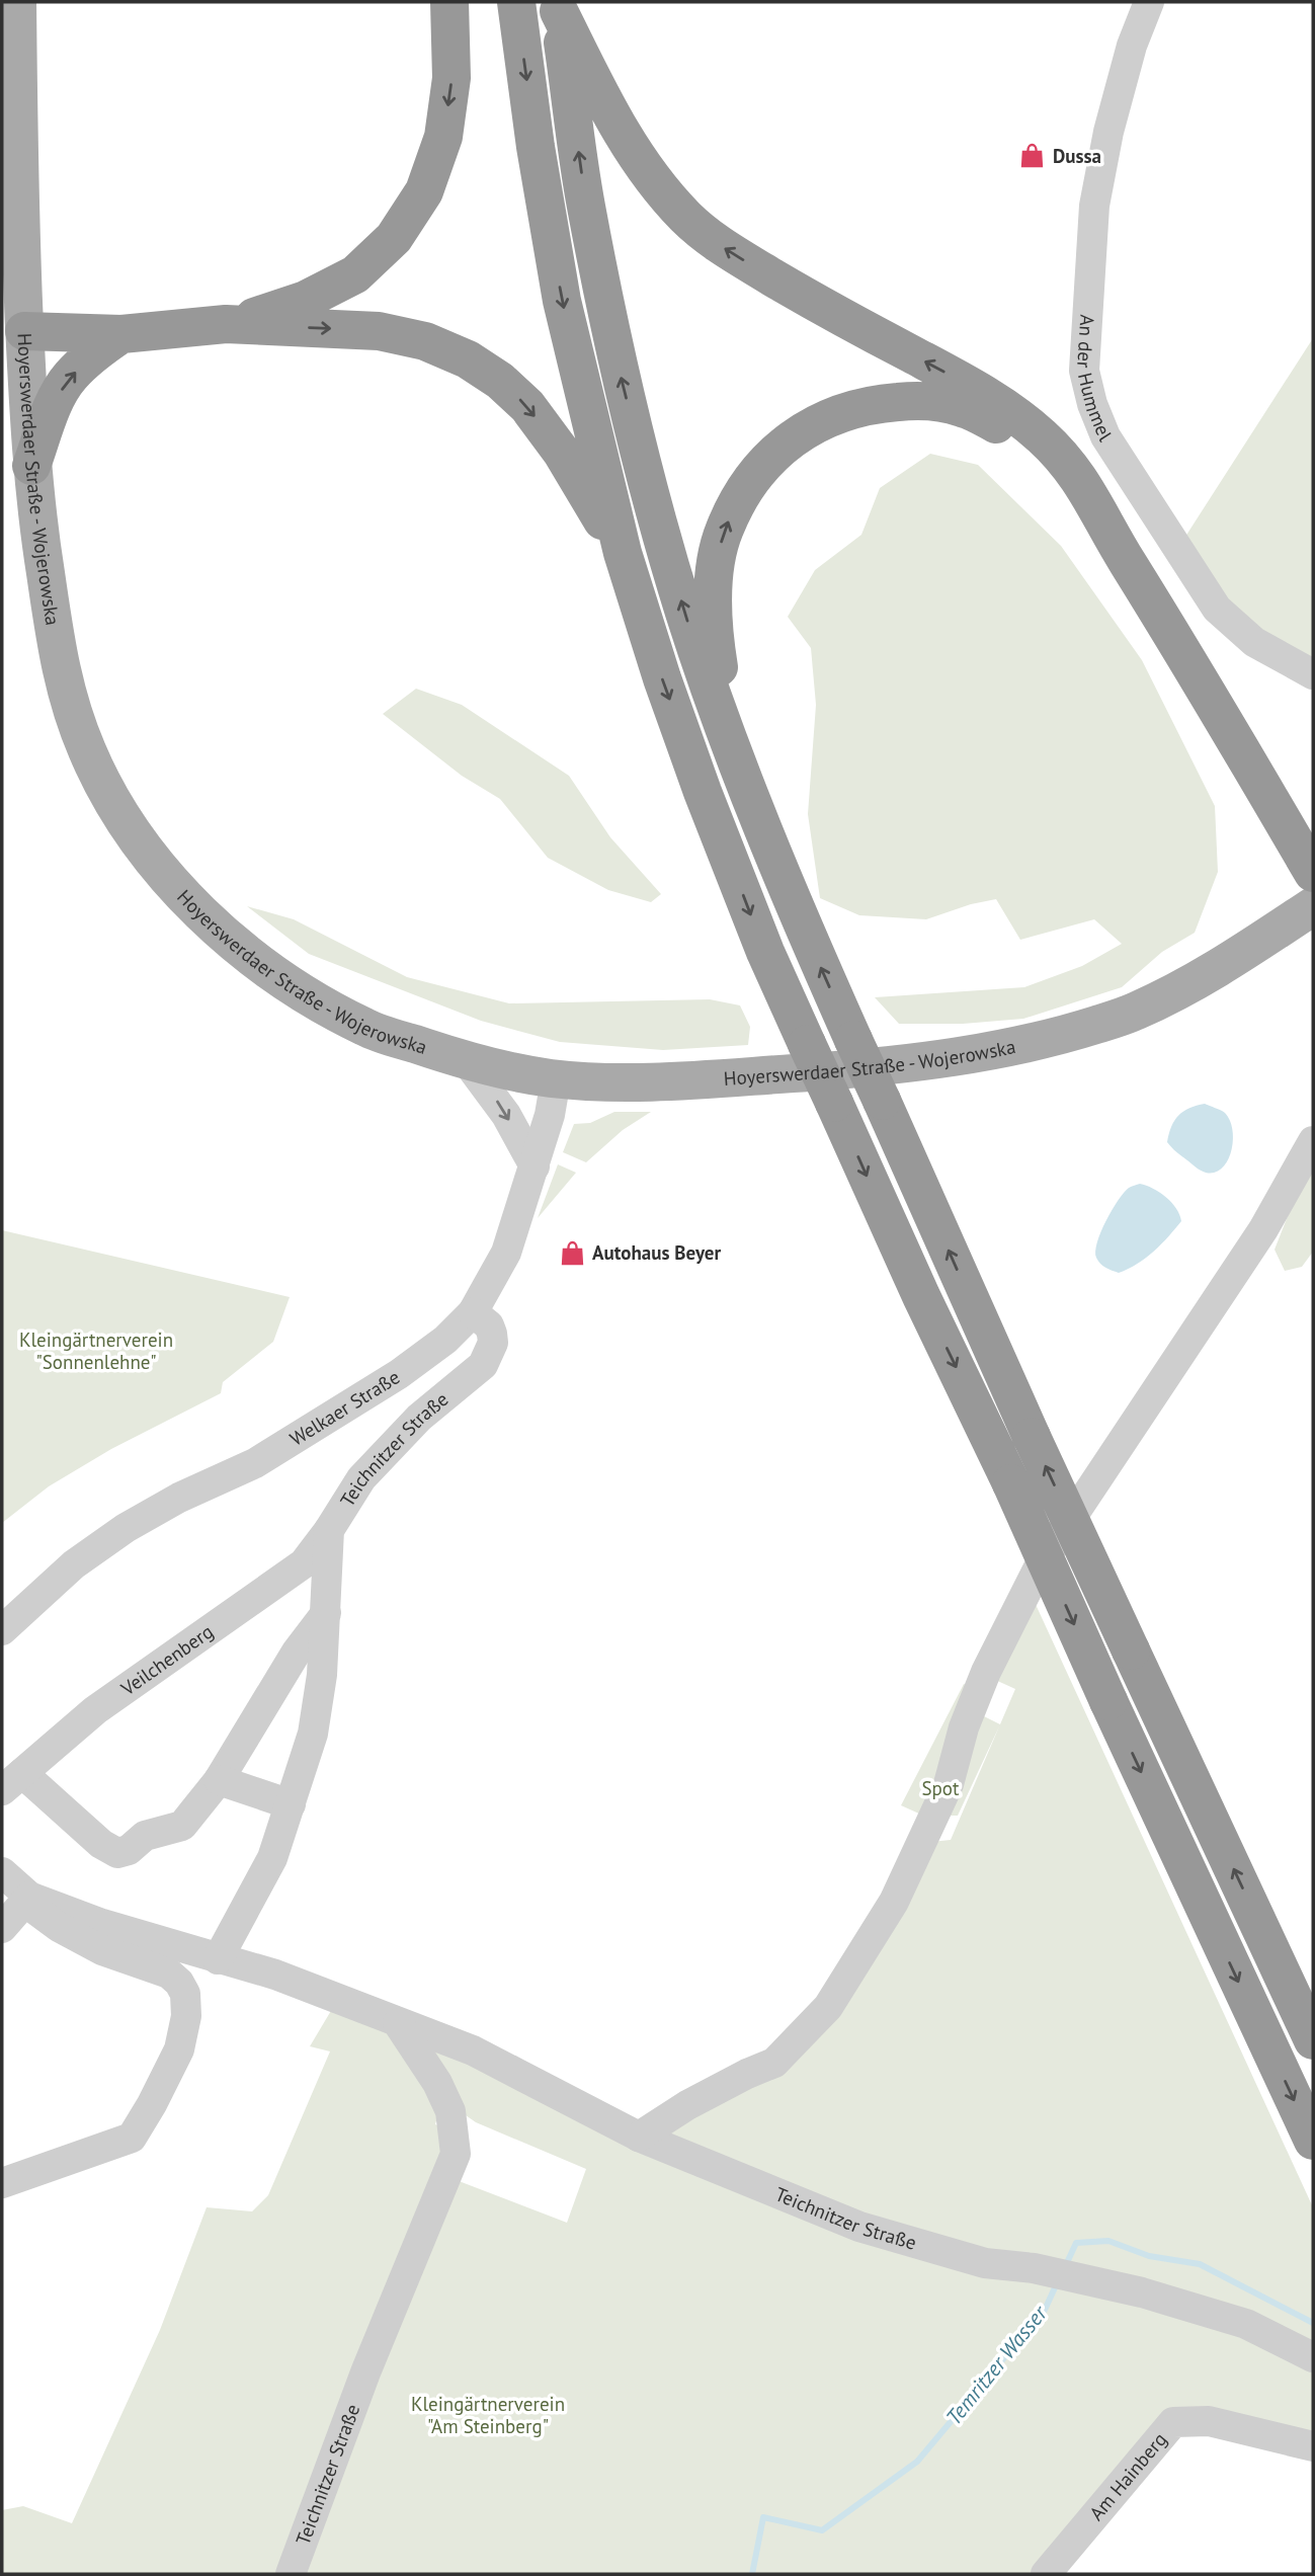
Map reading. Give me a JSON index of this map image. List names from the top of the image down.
{
  "streets": {
    "main road": ["Hoyerswerdaer Straße - Wojerowska"],
    "street": [
      "An der Hummel",
      "Welkaer Straße",
      "Teichnitzer Straße",
      "Veilchenberg",
      "Am Hainberg"
    ]
  },
  "crossings": [
    ["Hoyerswerdaer Straße - Wojerowska", "Welkaer Straße"],
    ["Welkaer Straße", "Teichnitzer Straße"],
    ["Teichnitzer Straße", "Veilchenberg"]
  ],
  "water": ["Temritzer Wasser"],
  "parks": ["Kleingärtnerverein \"Sonnenlehne\"", "Spot", "Kleingärtnerverein \"Am Steinberg\""],
  "places": {
    "shop": ["Dussa", "Autohaus Beyer"]
  }
}
